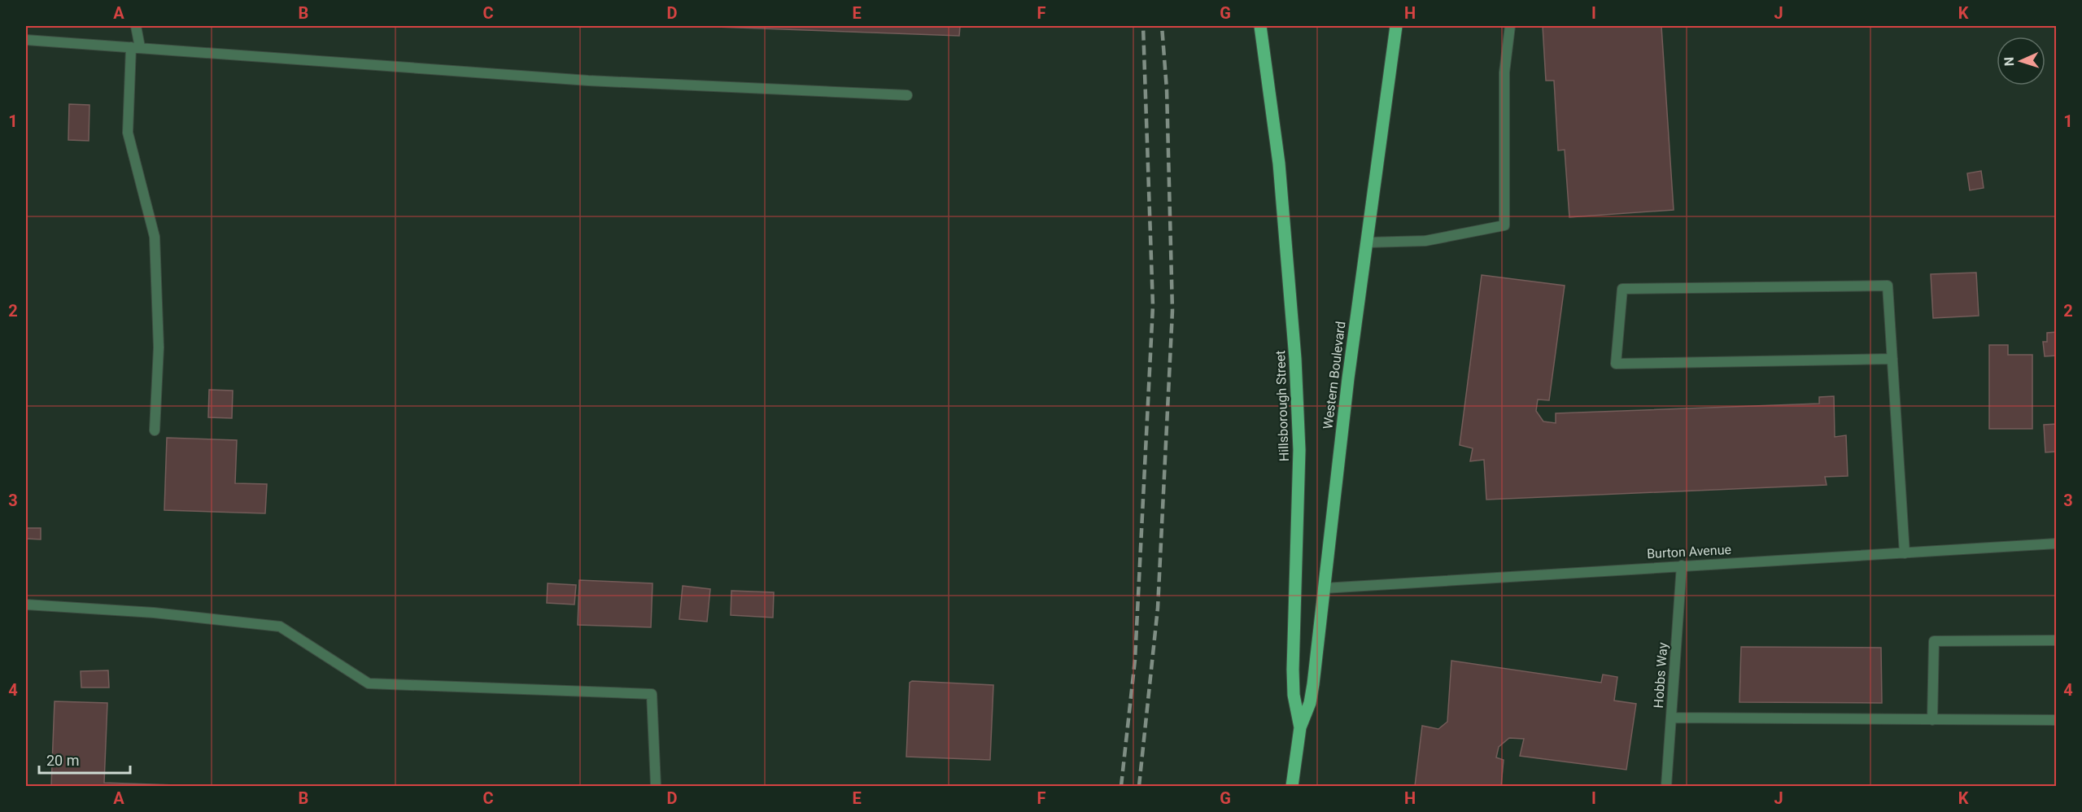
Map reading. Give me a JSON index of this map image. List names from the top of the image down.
{
  "streets": {
    "main road": ["Western Boulevard", "Hillsborough Street"],
    "street": ["Burton Avenue", "Hobbs Way"]
  },
  "crossings": [
    ["Western Boulevard", "Hillsborough Street"],
    ["Western Boulevard", "Burton Avenue"],
    ["Burton Avenue", "Hobbs Way"]
  ],
  "scale_bar": "20 m",
  "north": "left",
  "grid": {
    "columns": [
      "A",
      "B",
      "C",
      "D",
      "E",
      "F",
      "G",
      "H",
      "I",
      "J",
      "K"
    ],
    "rows": [
      "1",
      "2",
      "3",
      "4"
    ]
  }
}
